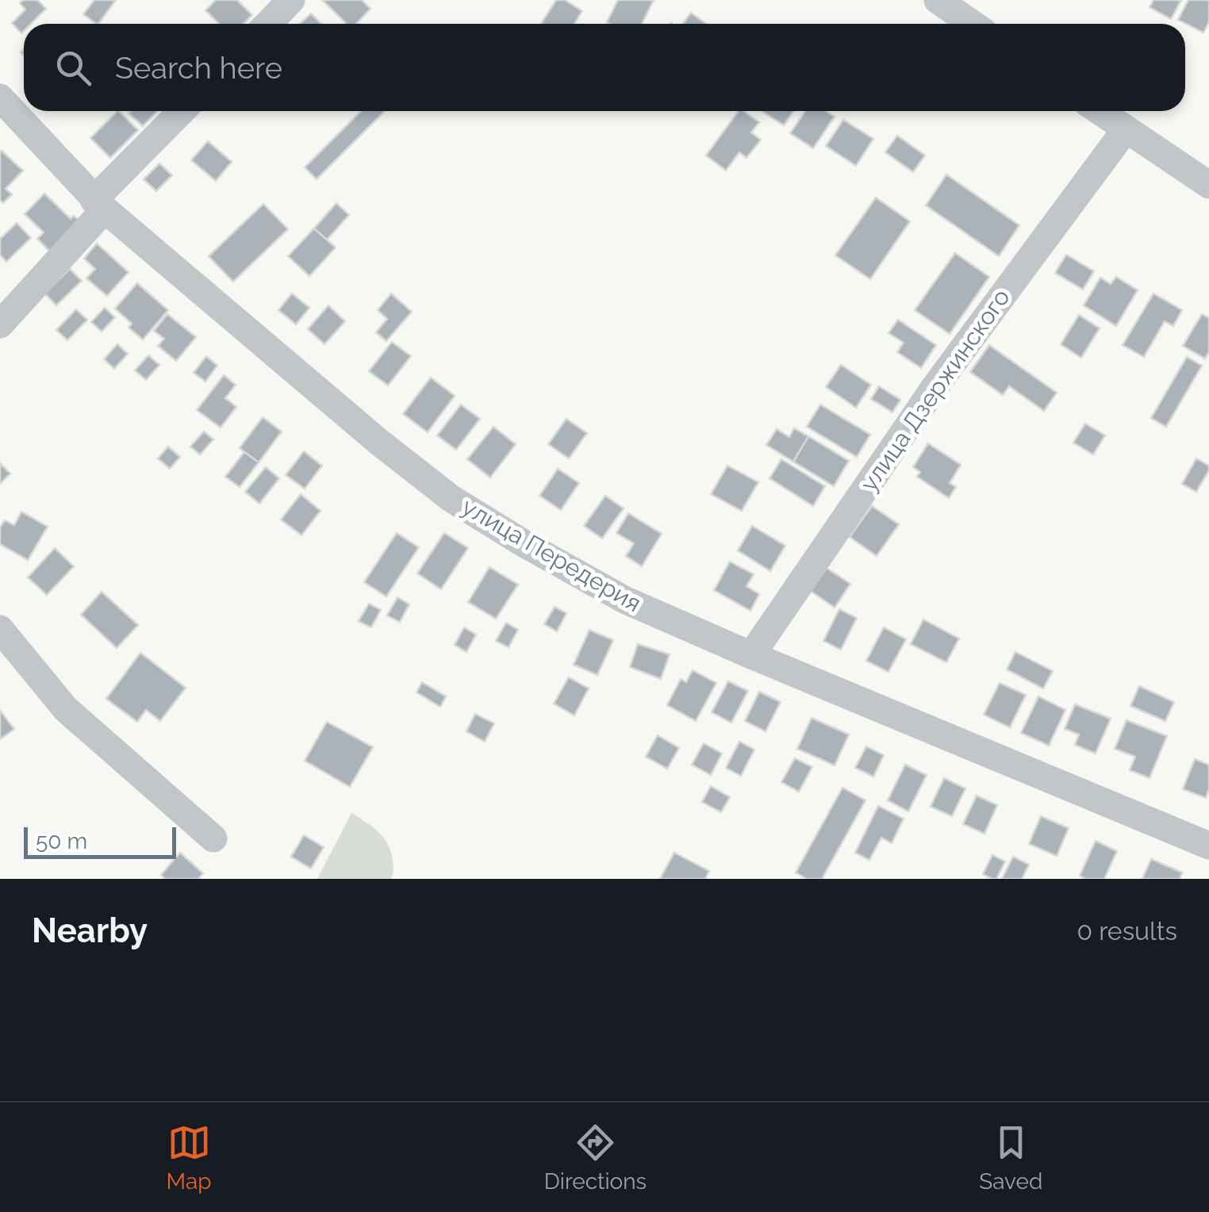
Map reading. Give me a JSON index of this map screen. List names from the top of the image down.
{
  "streets": {
    "street": ["улица Дзержинского", "улица Передерия"]
  },
  "crossings": [
    ["улица Дзержинского", "улица Передерия"]
  ],
  "scale_bar": "50 m",
  "page": {
    "search": "Search here",
    "scale": "50 m",
    "heading": ["Nearby", "0 results"],
    "nav": ["Map", "Directions", "Saved"]
  }
}
